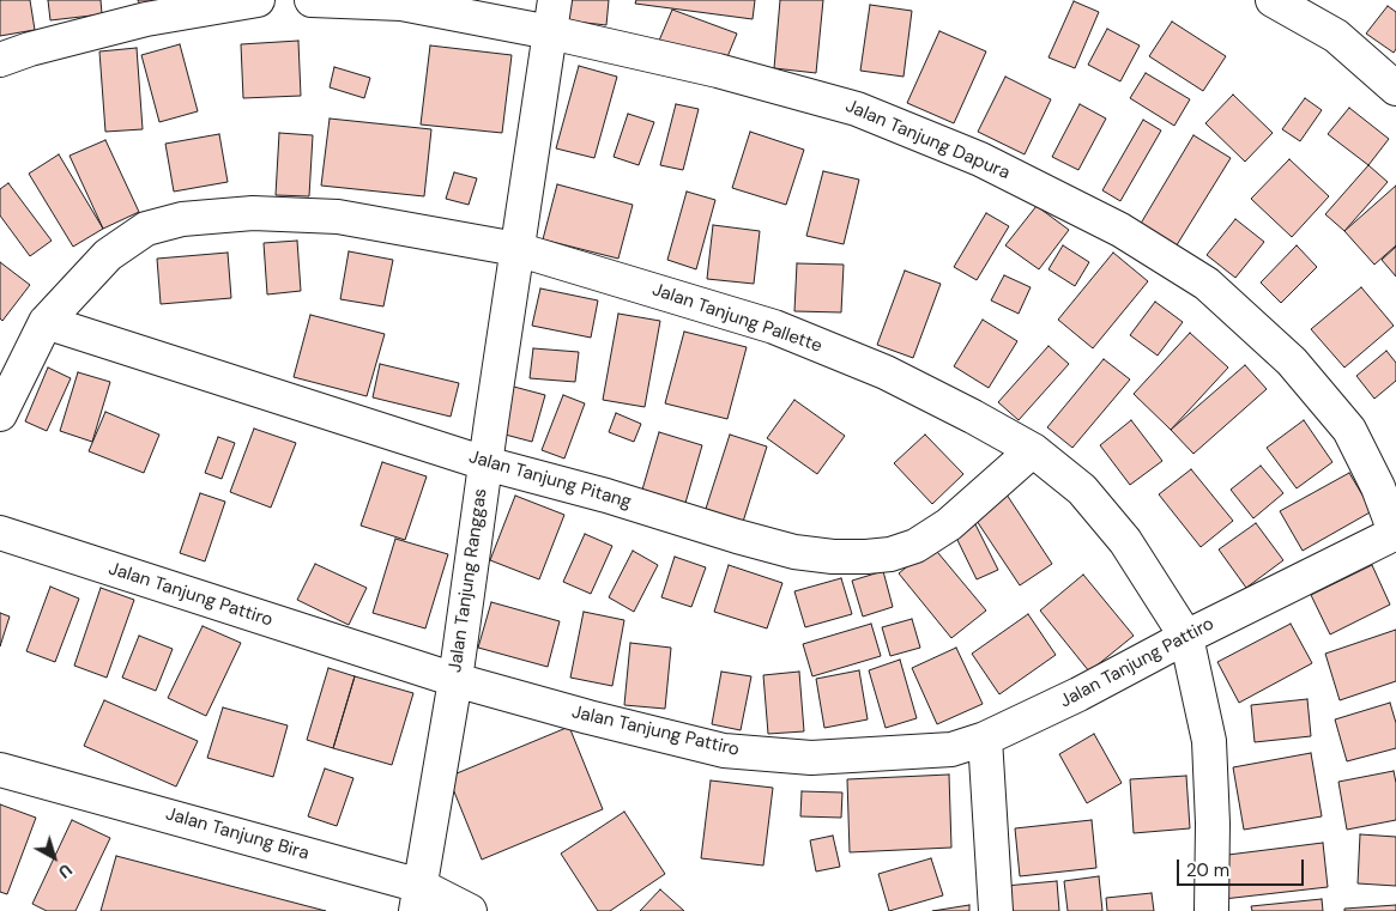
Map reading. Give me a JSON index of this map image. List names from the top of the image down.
{
  "streets": {
    "street": [
      "Jalan Tanjung Dapura",
      "Jalan Tanjung Pallette",
      "Jalan Tanjung Pitang",
      "Jalan Tanjung Ranggas",
      "Jalan Tanjung Pattiro",
      "Jalan Tanjung Bira"
    ]
  },
  "crossings": [
    ["Jalan Tanjung Dapura", "Jalan Tanjung Ranggas"],
    ["Jalan Tanjung Dapura", "Jalan Tanjung Pattiro"],
    ["Jalan Tanjung Pallette", "Jalan Tanjung Pitang"],
    ["Jalan Tanjung Pallette", "Jalan Tanjung Ranggas"],
    ["Jalan Tanjung Pallette", "Jalan Tanjung Pattiro"],
    ["Jalan Tanjung Pitang", "Jalan Tanjung Ranggas"],
    ["Jalan Tanjung Ranggas", "Jalan Tanjung Pattiro"],
    ["Jalan Tanjung Ranggas", "Jalan Tanjung Bira"]
  ],
  "scale_bar": "20 m",
  "north": "bottom right"
}
